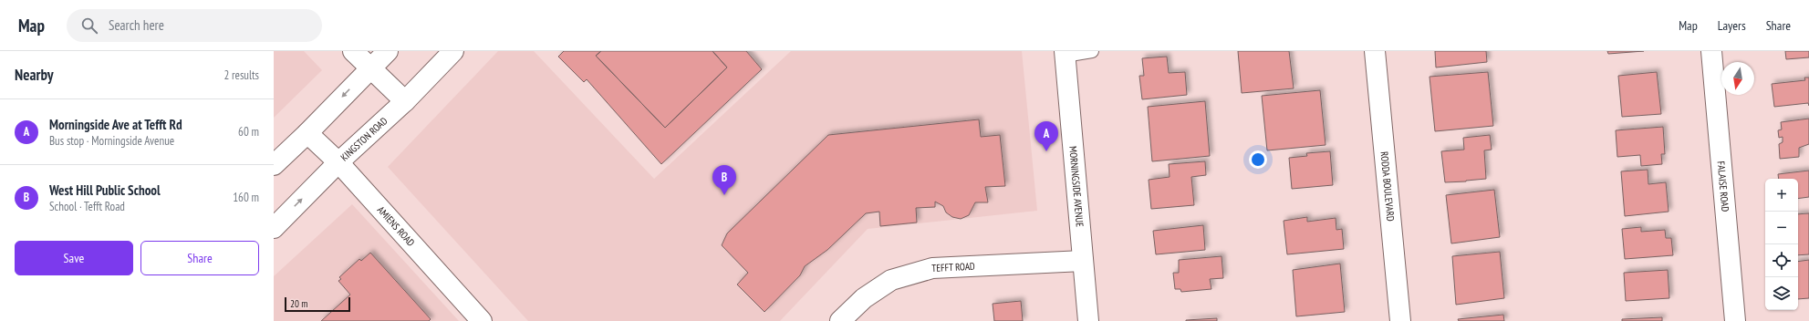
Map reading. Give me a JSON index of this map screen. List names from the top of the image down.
{
  "streets": {
    "street": [
      "KINGSTON ROAD",
      "MORNINGSIDE AVENUE",
      "RODDA BOULEVARD",
      "FALAISE ROAD",
      "AMIENS ROAD",
      "TEFFT ROAD"
    ]
  },
  "crossings": [
    ["KINGSTON ROAD", "AMIENS ROAD"],
    ["MORNINGSIDE AVENUE", "TEFFT ROAD"]
  ],
  "scale_bar": "20 m",
  "north": "bottom",
  "page": {
    "header": "Map",
    "search": "Search here",
    "nav": ["Map", "Layers", "Share"],
    "heading": ["Nearby", "2 results"],
    "list": [
      {
        "mark": "A",
        "name": "Morningside Ave at Tefft Rd",
        "note": "Bus stop · Morningside Avenue",
        "value": "60 m"
      },
      {
        "mark": "B",
        "name": "West Hill Public School",
        "note": "School · Tefft Road",
        "value": "160 m"
      }
    ],
    "pins": ["A", "B"],
    "map_buttons": ["+", "−"],
    "buttons": ["Save", "Share"],
    "scale": "20 m"
  }
}
